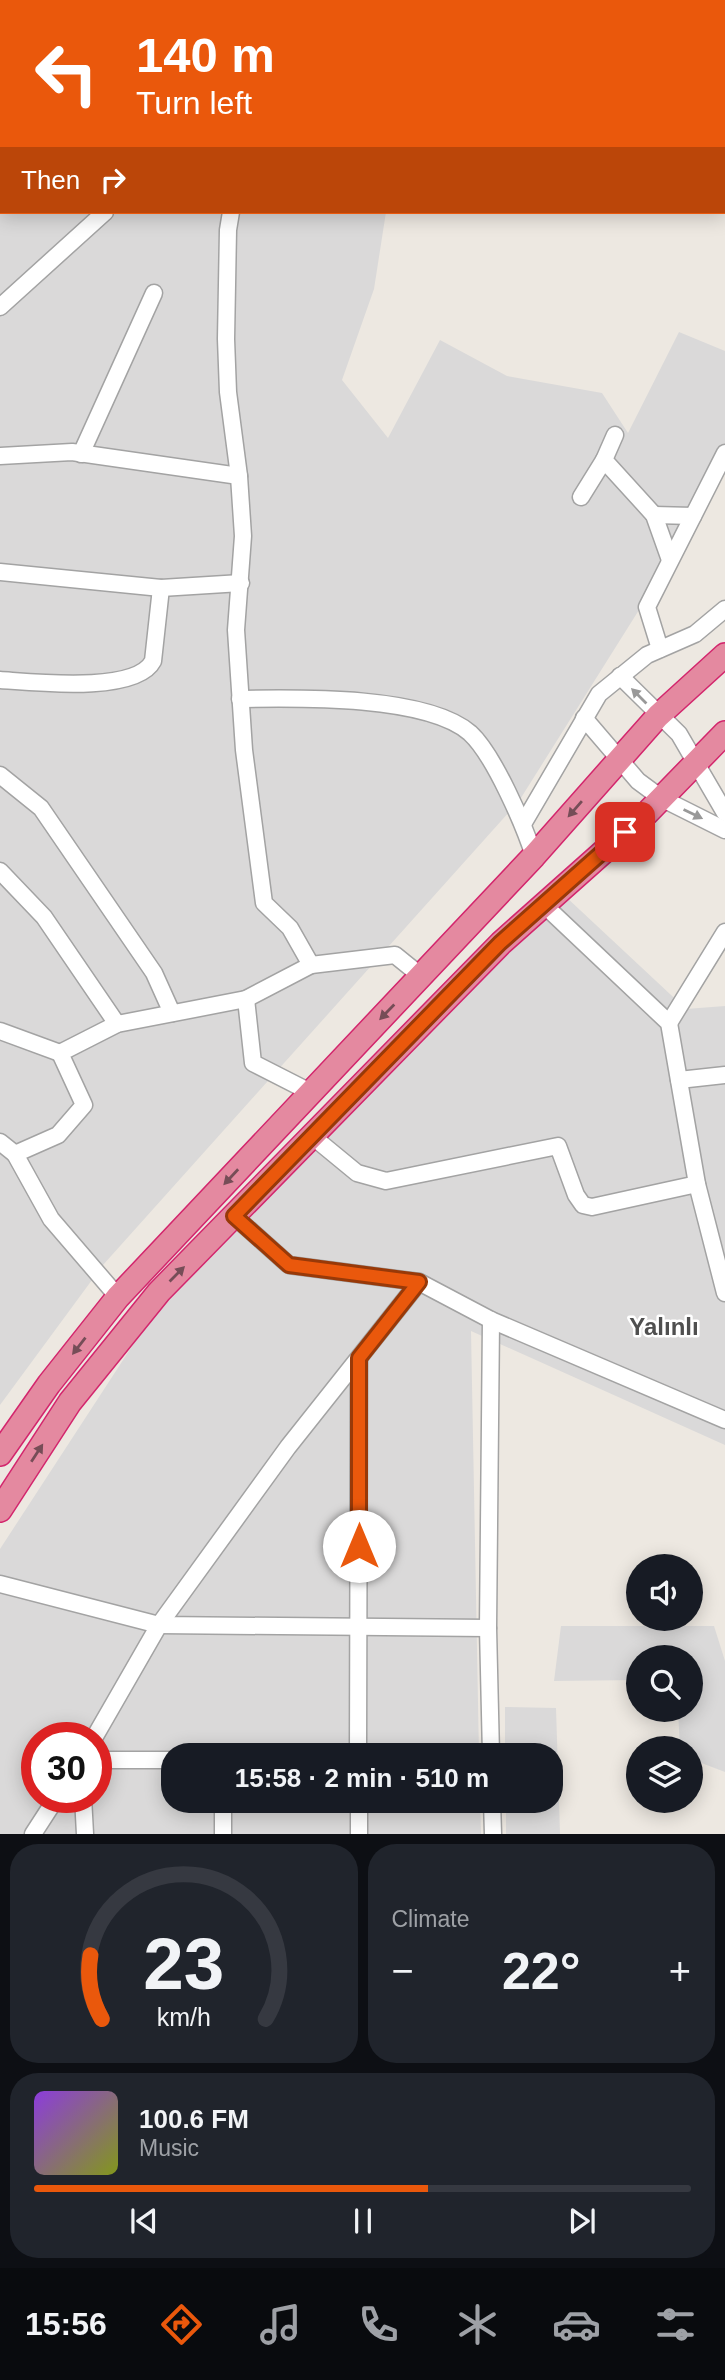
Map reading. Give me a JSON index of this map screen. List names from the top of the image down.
{
  "districts": ["Yalınlı"],
  "page": {
    "turn": ["140 m", "Turn left"],
    "then": "Then",
    "limit": "30",
    "trip": "15:58 · 2 min · 510 m",
    "tile": "Climate",
    "heat": ["−", "22°", "+"],
    "song": ["100.6 FM", "Music"],
    "tabs": "15:56",
    "gauge": ["23", "km/h"]
  }
}
